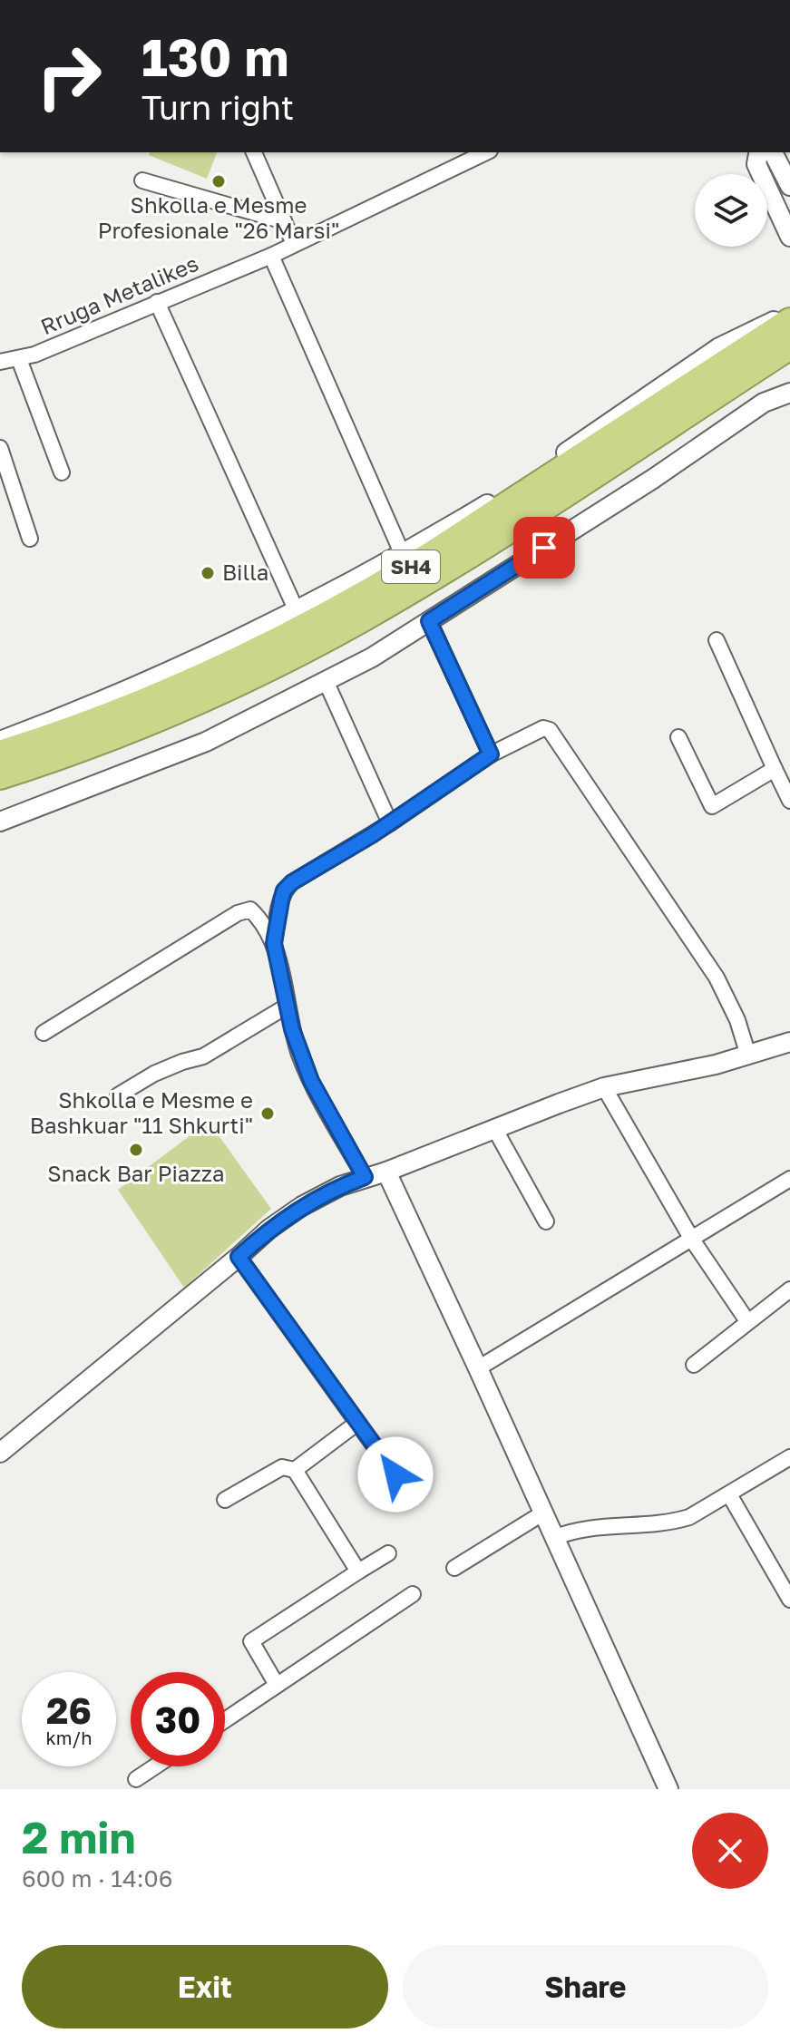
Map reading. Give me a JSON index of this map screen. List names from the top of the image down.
{
  "streets": {
    "highway": ["SH4"],
    "street": ["Rruga Metalikes"]
  },
  "places": [
    "Shkolla e Mesme Profesionale \"26 Marsi\"",
    "Billa",
    "Shkolla e Mesme e Bashkuar \"11 Shkurti\"",
    "Snack Bar Piazza"
  ],
  "page": {
    "turn": ["130 m", "Turn right"],
    "speed": "26 km/h",
    "limit": "30",
    "heading": ["2 min", "600 m · 14:06"],
    "buttons": ["Exit", "Share"]
  }
}
